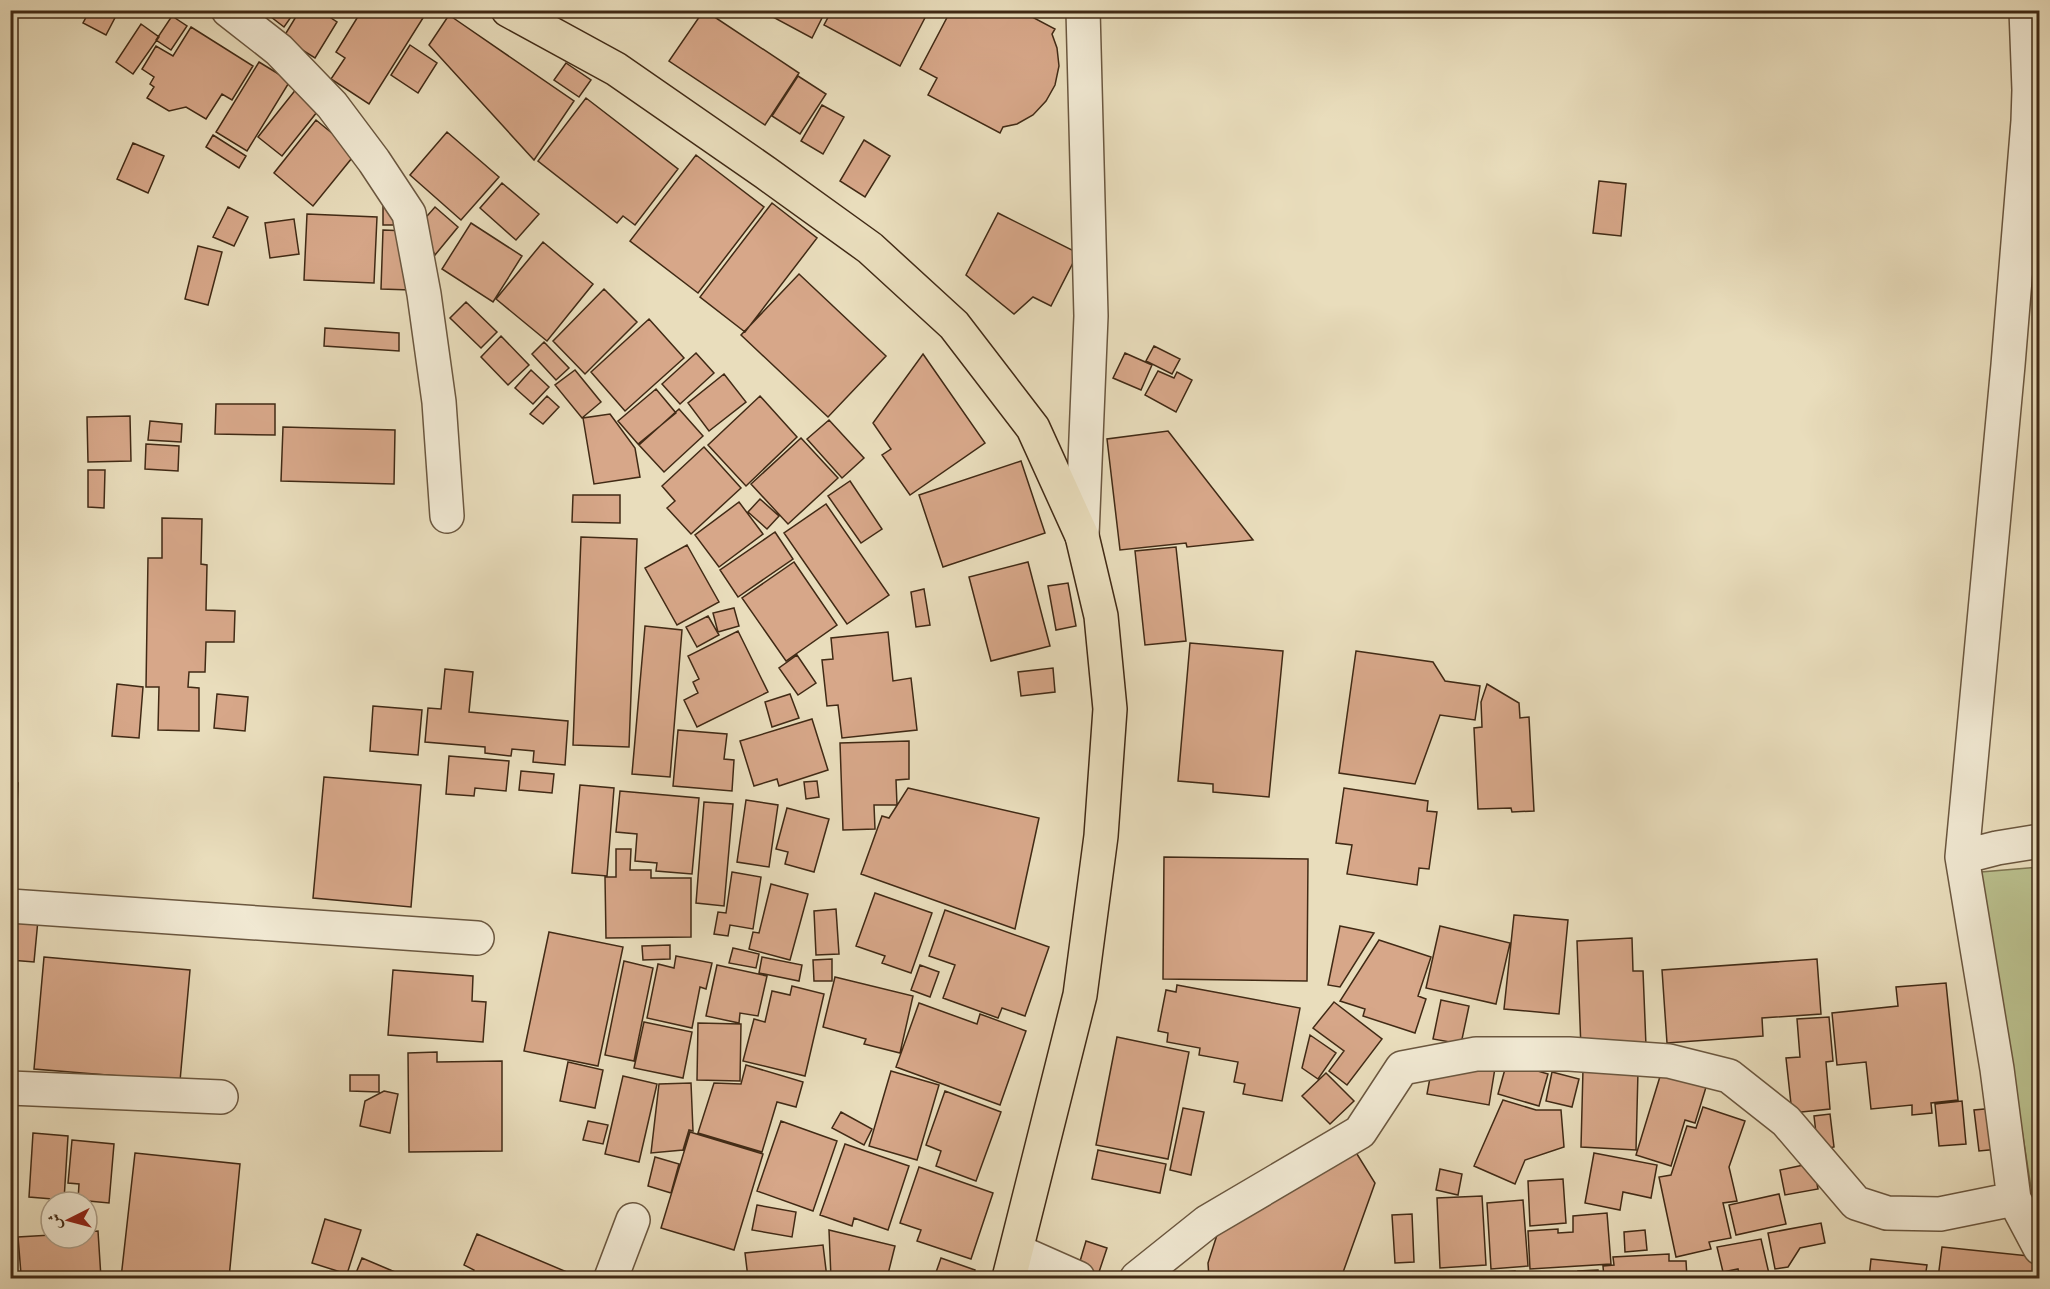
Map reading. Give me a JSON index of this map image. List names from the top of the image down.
{
  "north": "left"
}
